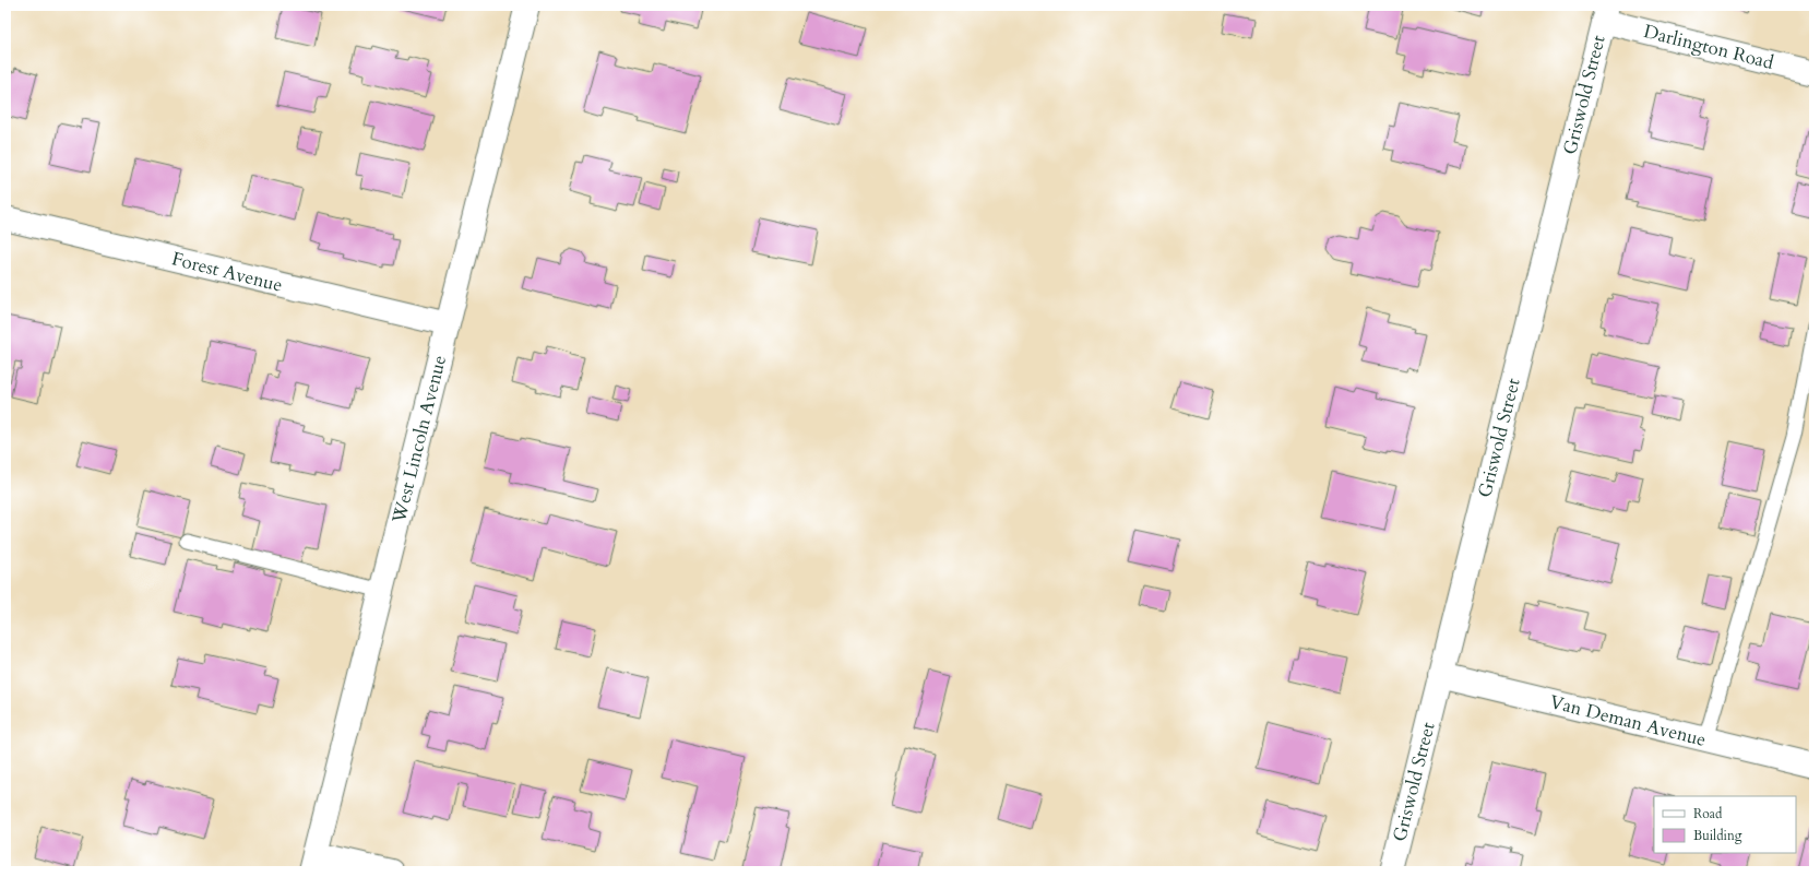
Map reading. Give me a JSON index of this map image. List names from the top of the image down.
{
  "streets": {
    "street": [
      "Darlington Road",
      "Griswold Street",
      "Forest Avenue",
      "West Lincoln Avenue",
      "Van Deman Avenue"
    ]
  },
  "crossings": [
    ["Darlington Road", "Griswold Street"],
    ["Griswold Street", "Van Deman Avenue"],
    ["Forest Avenue", "West Lincoln Avenue"]
  ],
  "legend": ["Road", "Building"]
}
